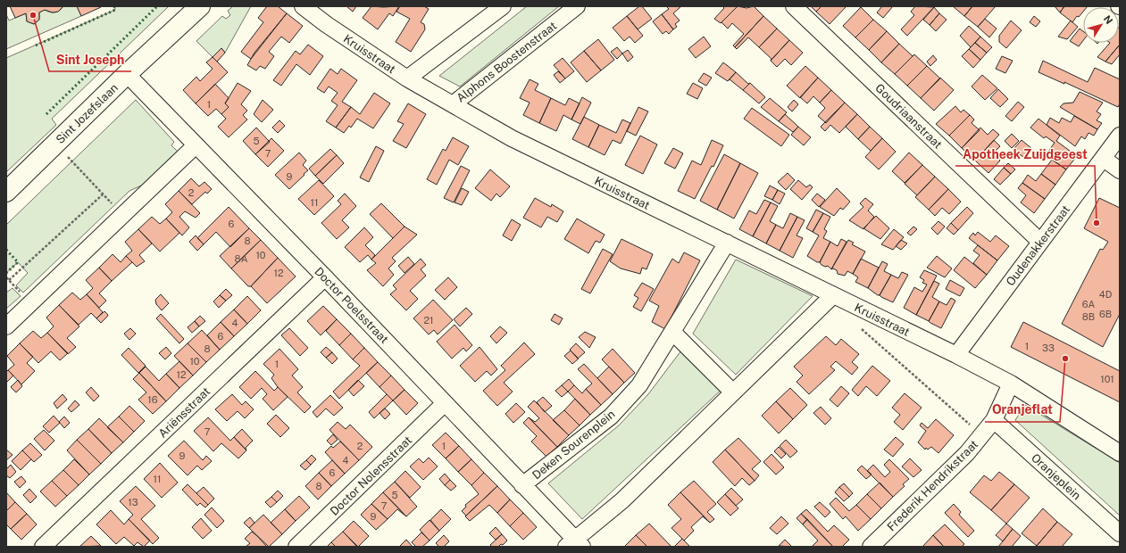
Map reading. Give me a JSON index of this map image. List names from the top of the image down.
{
  "streets": {
    "street": [
      "Kruisstraat",
      "Alphons Boostenstraat",
      "Sint Jozefslaan",
      "Goudriaanstraat",
      "Oudenakkerstraat",
      "Doctor Poelsstraat",
      "Ariënsstraat",
      "Deken Sourenplein",
      "Doctor Nolensstraat",
      "Oranjeplein",
      "Frederik Hendrikstraat"
    ]
  },
  "crossings": [
    ["Kruisstraat", "Alphons Boostenstraat"],
    ["Kruisstraat", "Oudenakkerstraat"],
    ["Kruisstraat", "Deken Sourenplein"],
    ["Sint Jozefslaan", "Doctor Poelsstraat"],
    ["Goudriaanstraat", "Oudenakkerstraat"],
    ["Doctor Poelsstraat", "Ariënsstraat"],
    ["Doctor Poelsstraat", "Deken Sourenplein"],
    ["Doctor Poelsstraat", "Doctor Nolensstraat"],
    ["Oranjeplein", "Frederik Hendrikstraat"]
  ],
  "places": ["Sint Joseph", "Apotheek Zuijdgeest", "Oranjeflat"],
  "house_numbers": [
    "1",
    "5",
    "7",
    "9",
    "2",
    "11",
    "6",
    "8",
    "10",
    "8A",
    "12",
    "4D",
    "6A",
    "6B",
    "8B",
    "21",
    "4",
    "6",
    "1",
    "33",
    "8",
    "10",
    "1",
    "12",
    "101",
    "16",
    "7",
    "2",
    "1",
    "9",
    "4",
    "6",
    "11",
    "8",
    "5",
    "13",
    "7",
    "9"
  ],
  "north": "top right"
}
